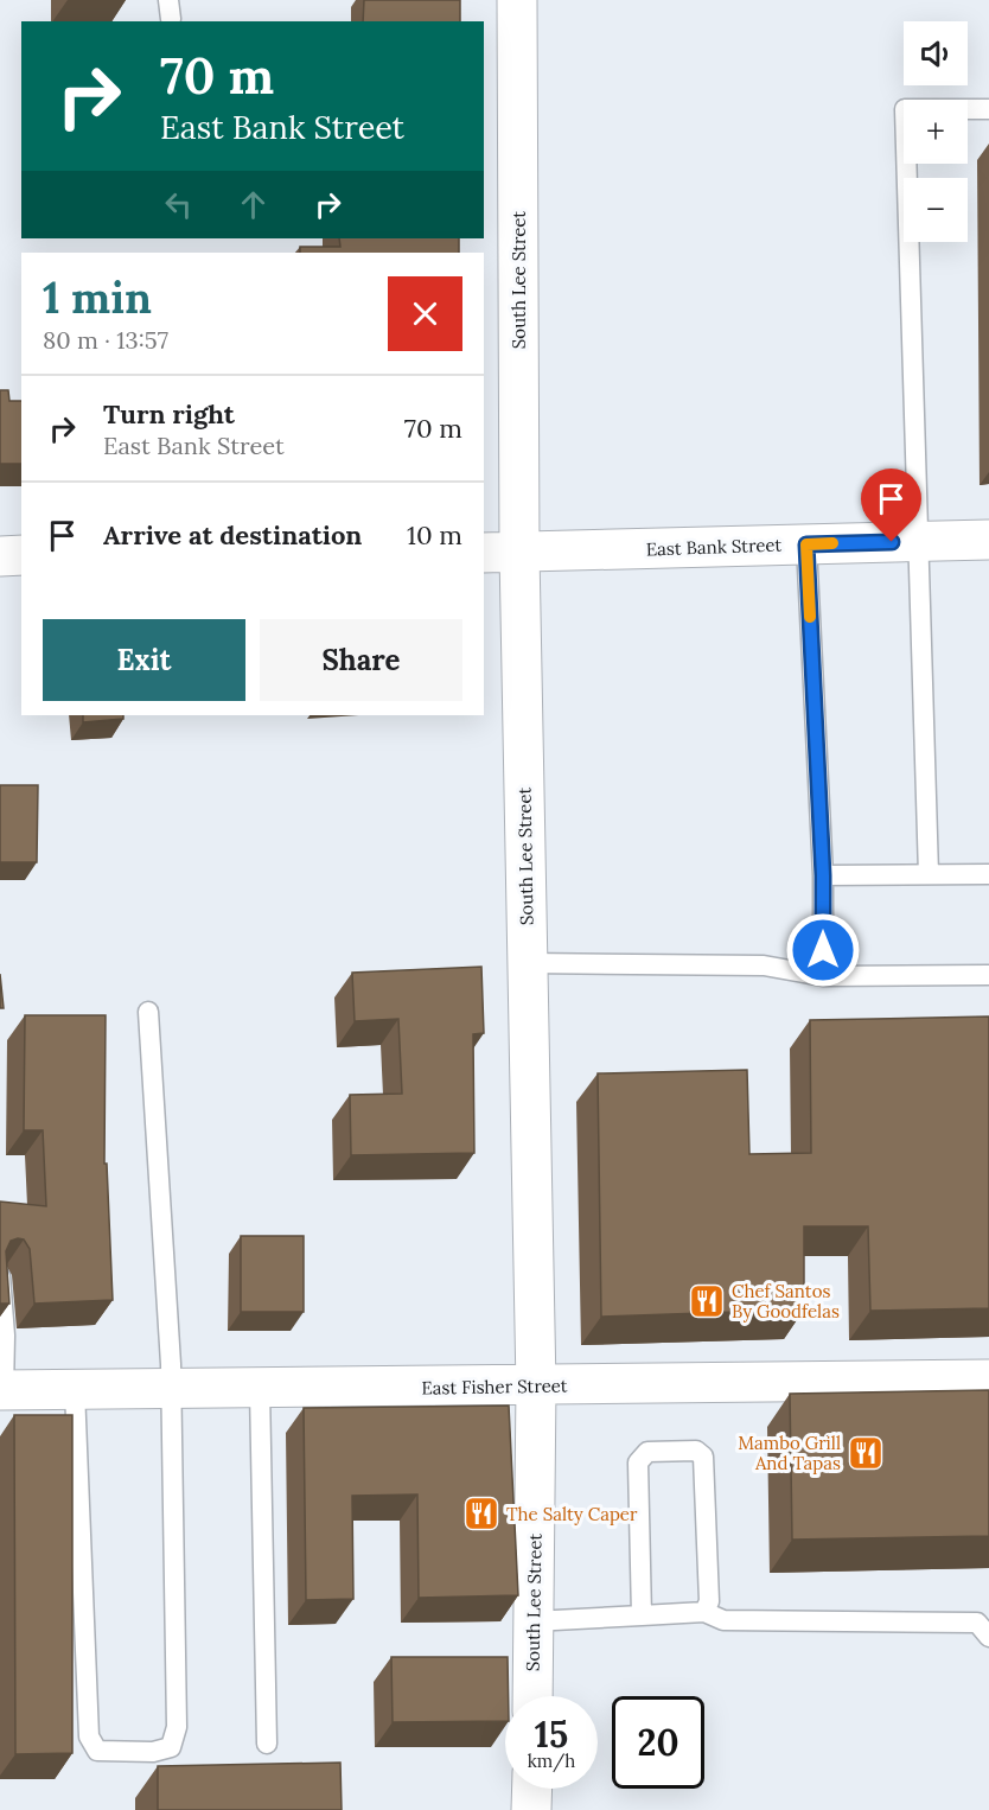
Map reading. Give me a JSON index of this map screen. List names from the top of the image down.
{
  "streets": {
    "street": ["South Lee Street", "East Bank Street", "East Fisher Street"]
  },
  "crossings": [
    ["South Lee Street", "East Bank Street"],
    ["South Lee Street", "East Fisher Street"]
  ],
  "places": {
    "restaurant": ["Chef Santos By Goodfelas", "Mambo Grill And Tapas", "The Salty Caper"]
  },
  "page": {
    "map_buttons": ["+", "−"],
    "turn": ["70 m", "East Bank Street"],
    "heading": ["1 min", "80 m · 13:57"],
    "list": [
      {
        "name": "Turn right",
        "note": "East Bank Street",
        "value": "70 m"
      },
      {
        "name": "Arrive at destination",
        "value": "10 m"
      }
    ],
    "buttons": ["Exit", "Share"],
    "speed": "15 km/h",
    "limit": "20"
  }
}
